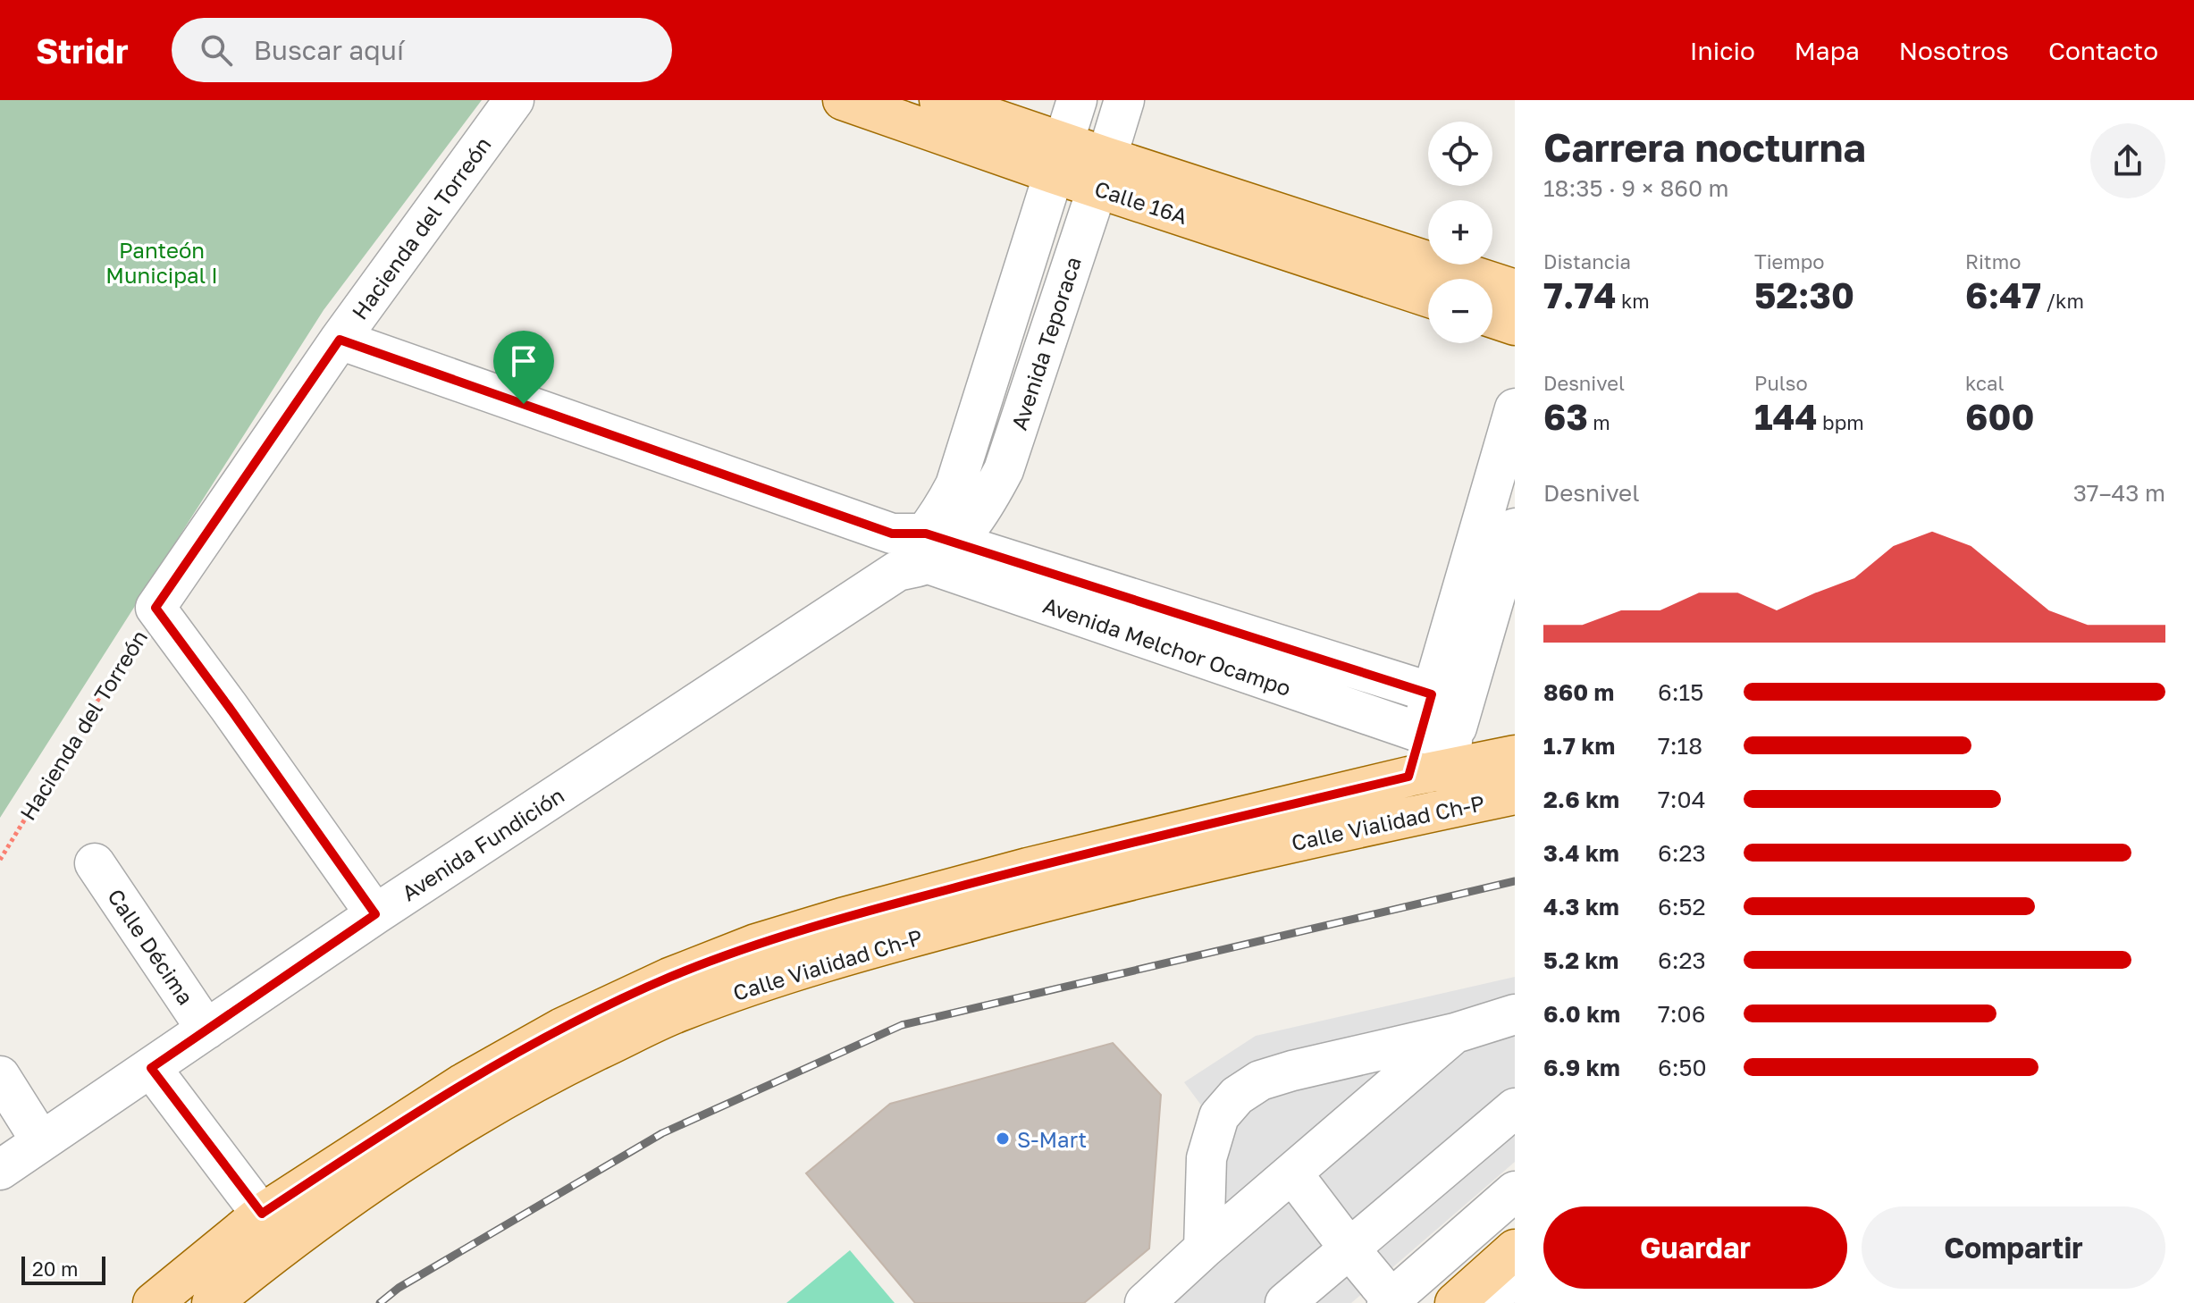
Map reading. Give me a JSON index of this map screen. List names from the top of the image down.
{
  "streets": {
    "main road": ["Calle 16A", "Calle Vialidad Ch-P"],
    "street": [
      "Hacienda del Torreón",
      "Avenida Teporaca",
      "Avenida Melchor Ocampo",
      "Avenida Fundición",
      "Calle Décima"
    ]
  },
  "crossings": [
    ["Calle 16A", "Avenida Teporaca"],
    ["Hacienda del Torreón", "Avenida Melchor Ocampo"],
    ["Avenida Teporaca", "Avenida Melchor Ocampo"],
    ["Avenida Teporaca", "Avenida Fundición"],
    ["Avenida Melchor Ocampo", "Calle Vialidad Ch-P"],
    ["Avenida Melchor Ocampo", "Avenida Fundición"],
    ["Avenida Fundición", "Calle Décima"]
  ],
  "parks": ["Panteón Municipal I"],
  "places": ["S-Mart"],
  "scale_bar": "20 m",
  "page": {
    "header": "Stridr",
    "search": "Buscar aquí",
    "nav": [
      "Inicio",
      "Mapa",
      "Nosotros",
      "Contacto"
    ],
    "heading": ["Carrera nocturna", "18:35 · 9 × 860 m"],
    "map_buttons": ["+", "−"],
    "stats": [
      ["Distancia", "7.74 km"],
      ["Tiempo", "52:30"],
      ["Ritmo", "6:47 /km"],
      ["Desnivel", "63 m"],
      ["Pulso", "144 bpm"],
      ["kcal", "600"]
    ],
    "chart": ["Desnivel", "37–43 m"],
    "list": [
      {
        "name": "860 m",
        "note": "6:15"
      },
      {
        "name": "1.7 km",
        "note": "7:18"
      },
      {
        "name": "2.6 km",
        "note": "7:04"
      },
      {
        "name": "3.4 km",
        "note": "6:23"
      },
      {
        "name": "4.3 km",
        "note": "6:52"
      },
      {
        "name": "5.2 km",
        "note": "6:23"
      },
      {
        "name": "6.0 km",
        "note": "7:06"
      },
      {
        "name": "6.9 km",
        "note": "6:50"
      }
    ],
    "buttons": ["Guardar", "Compartir"],
    "scale": "20 m"
  }
}
